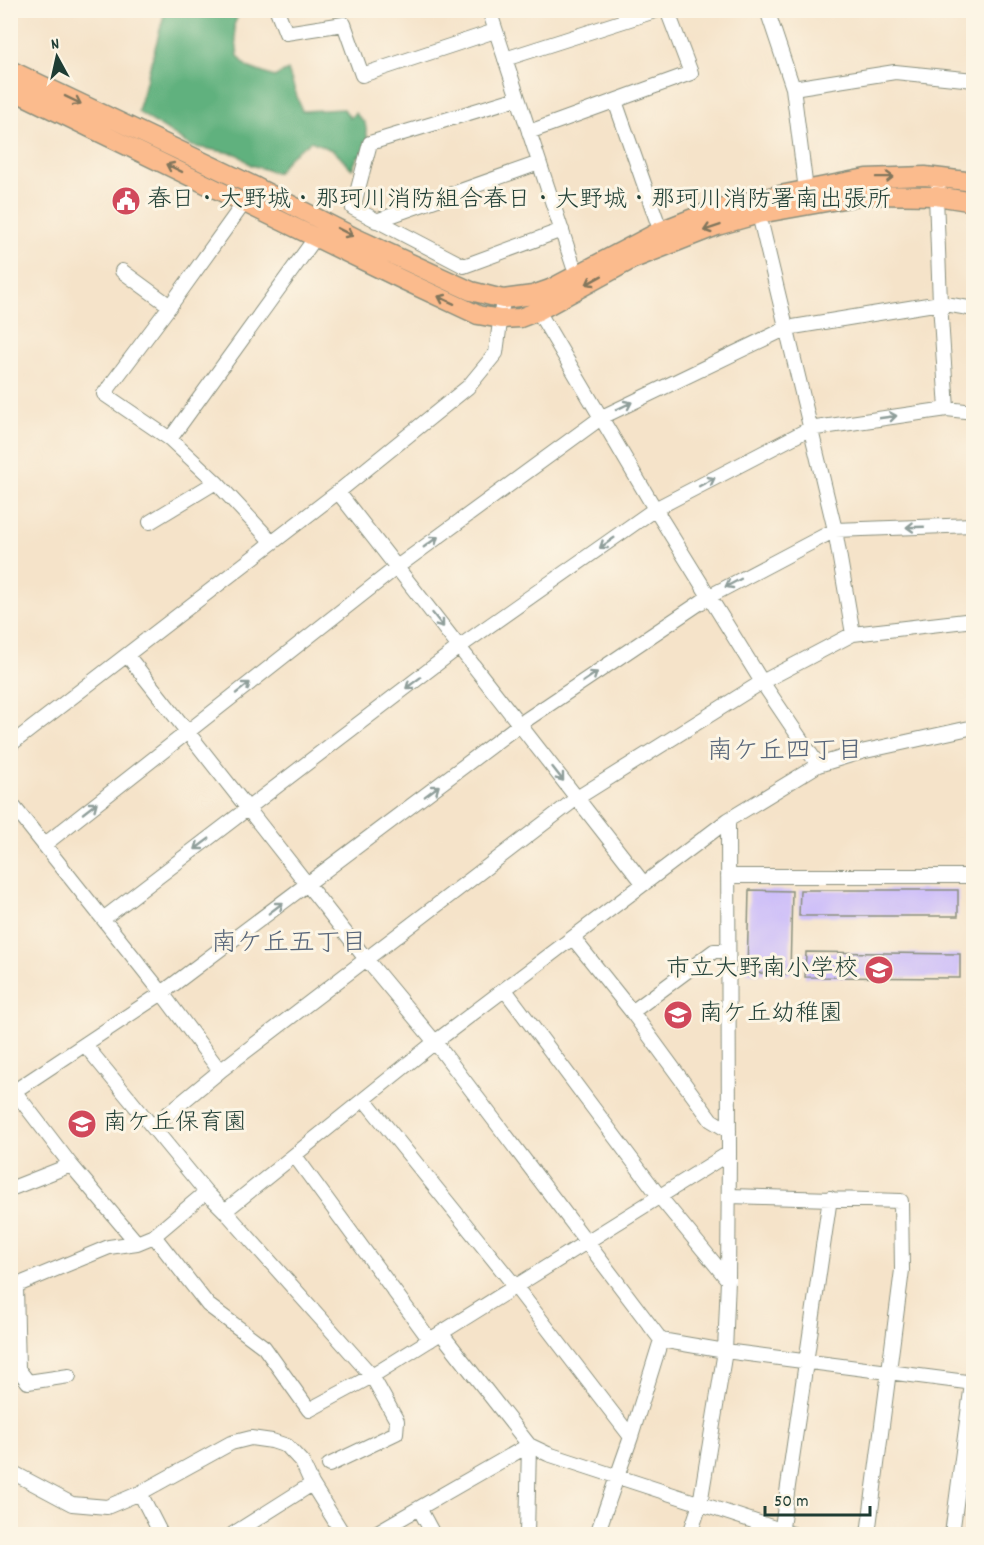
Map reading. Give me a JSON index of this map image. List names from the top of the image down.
{
  "districts": ["南ケ丘四丁目", "南ケ丘五丁目"],
  "places": {
    "public building": ["春日・大野城・那珂川消防組合春日・大野城・那珂川消防署南出張所"],
    "school or university": ["市立大野南小学校", "南ケ丘幼稚園", "南ケ丘保育園"]
  },
  "scale_bar": "50 m",
  "north": "top"
}
